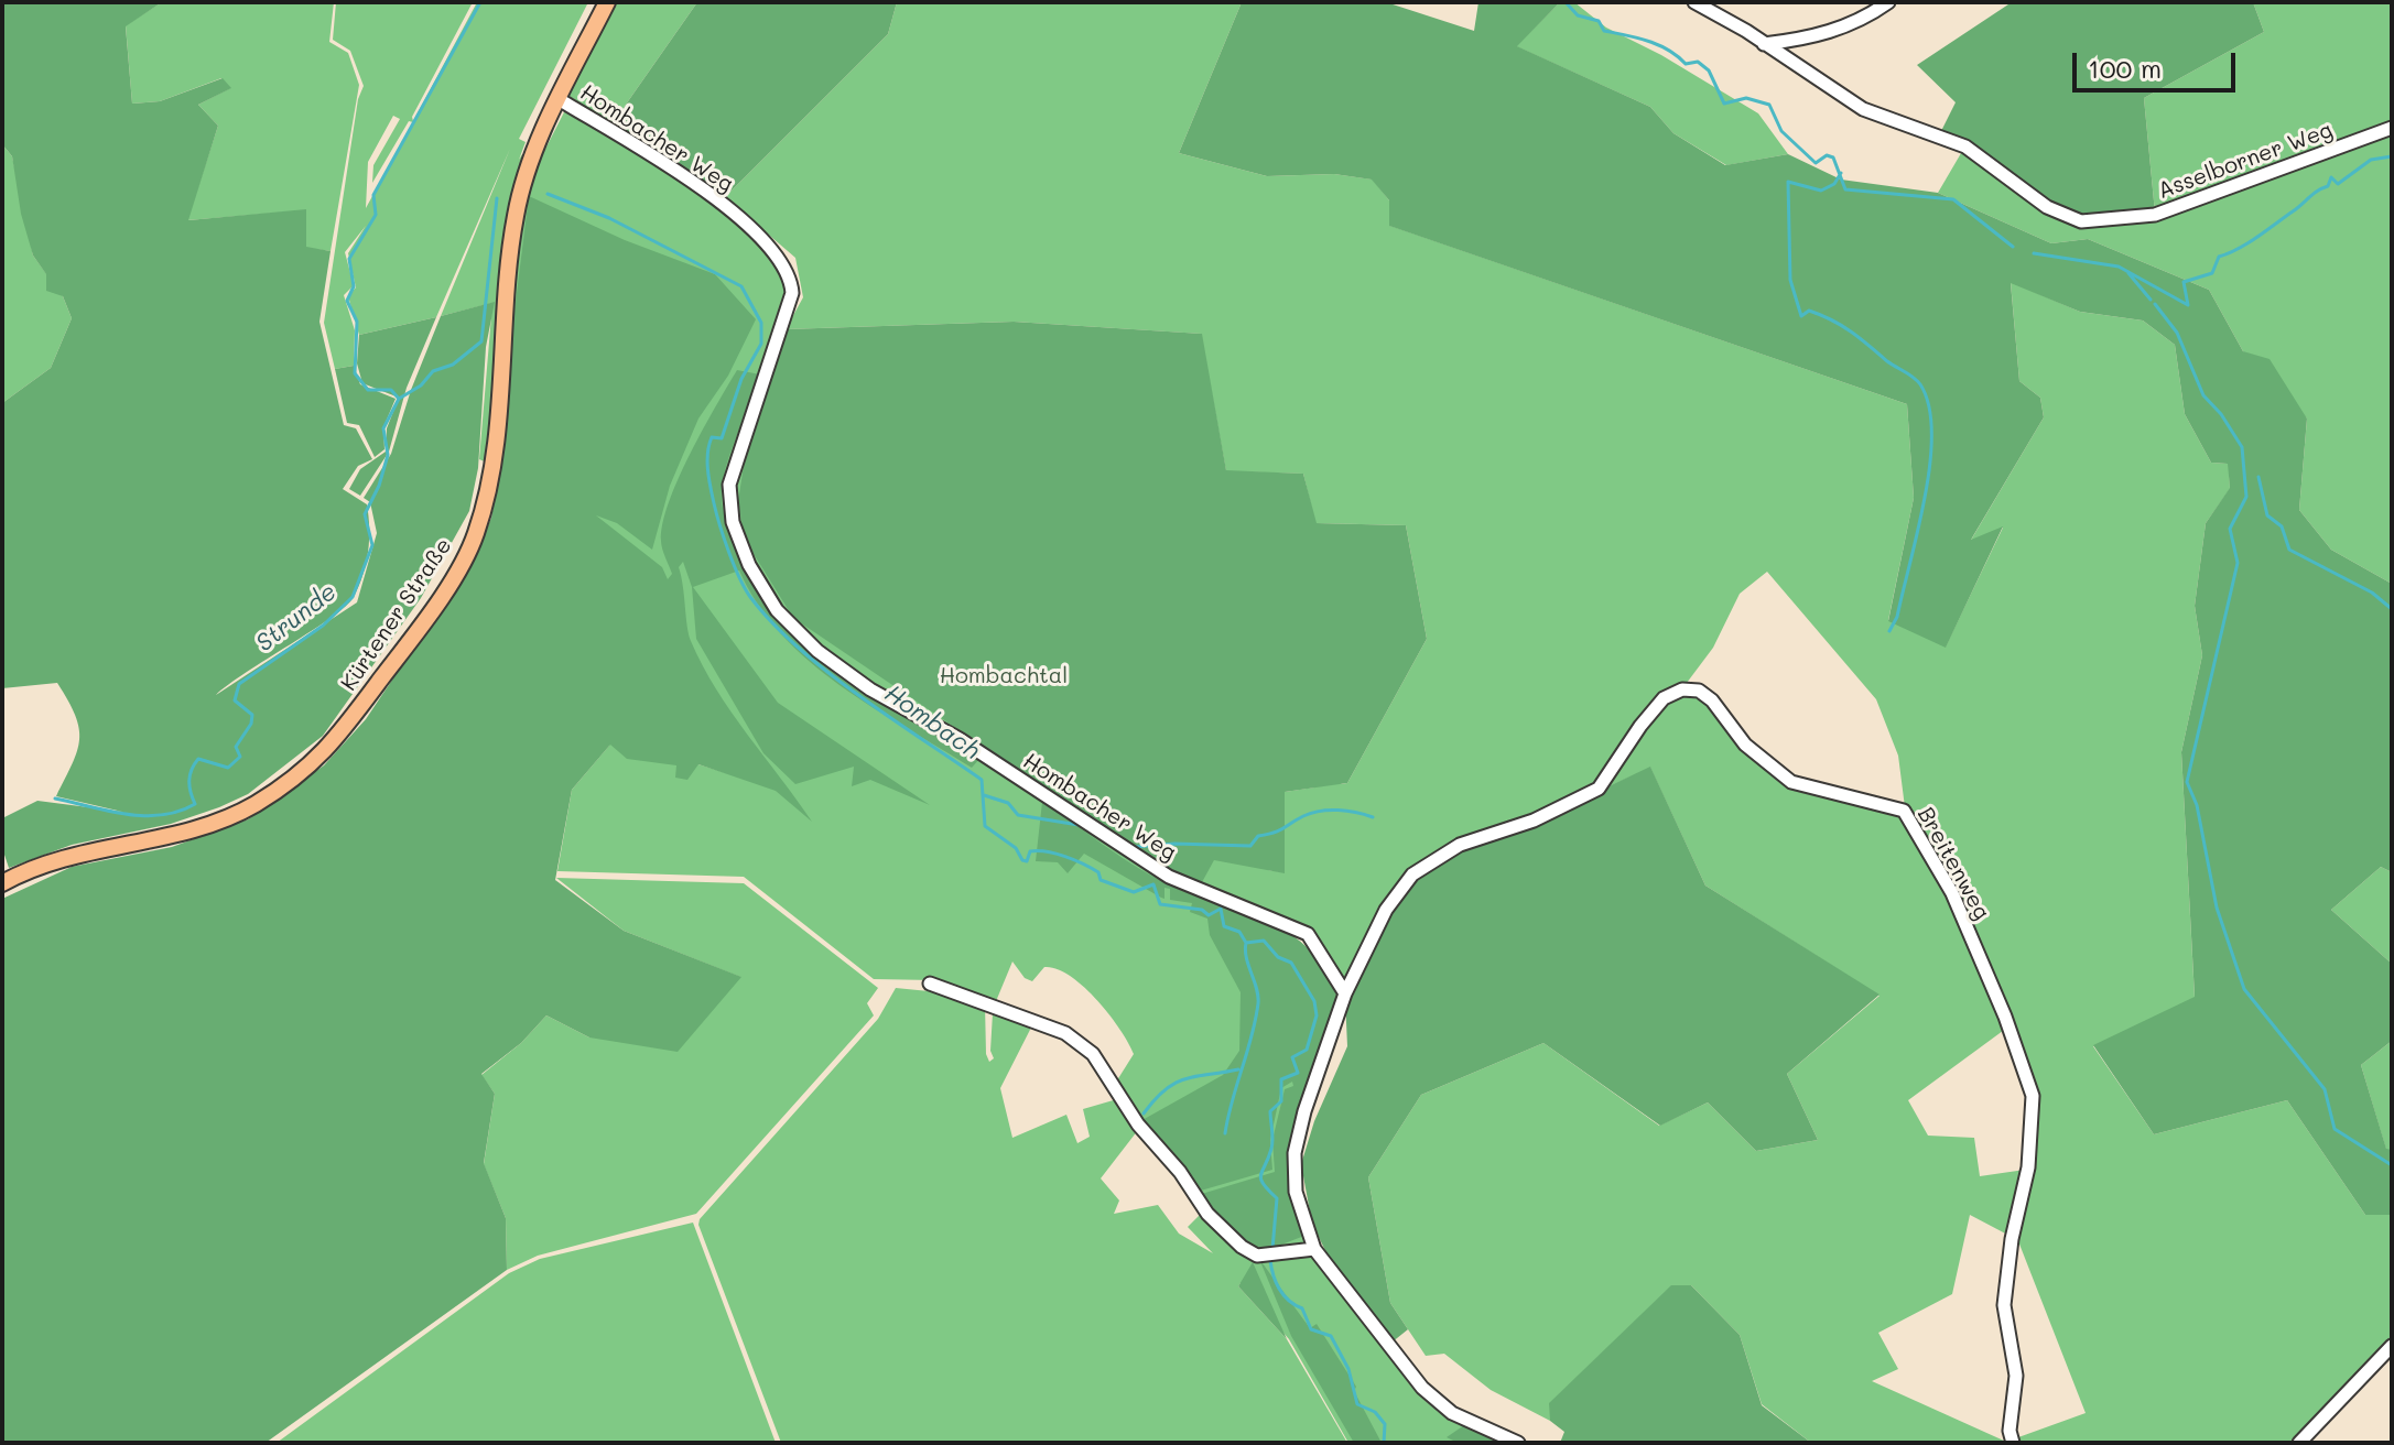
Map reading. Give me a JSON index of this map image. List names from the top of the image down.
{
  "streets": {
    "main road": ["Kürtener Straße"],
    "street": ["Hombacher Weg", "Asselborner Weg", "Breitenweg"]
  },
  "crossings": [
    ["Hombacher Weg", "Kürtener Straße"],
    ["Hombacher Weg", "Breitenweg"]
  ],
  "water": ["Strunde", "Hombach"],
  "parks": ["Hombachtal"],
  "scale_bar": "100 m"
}
